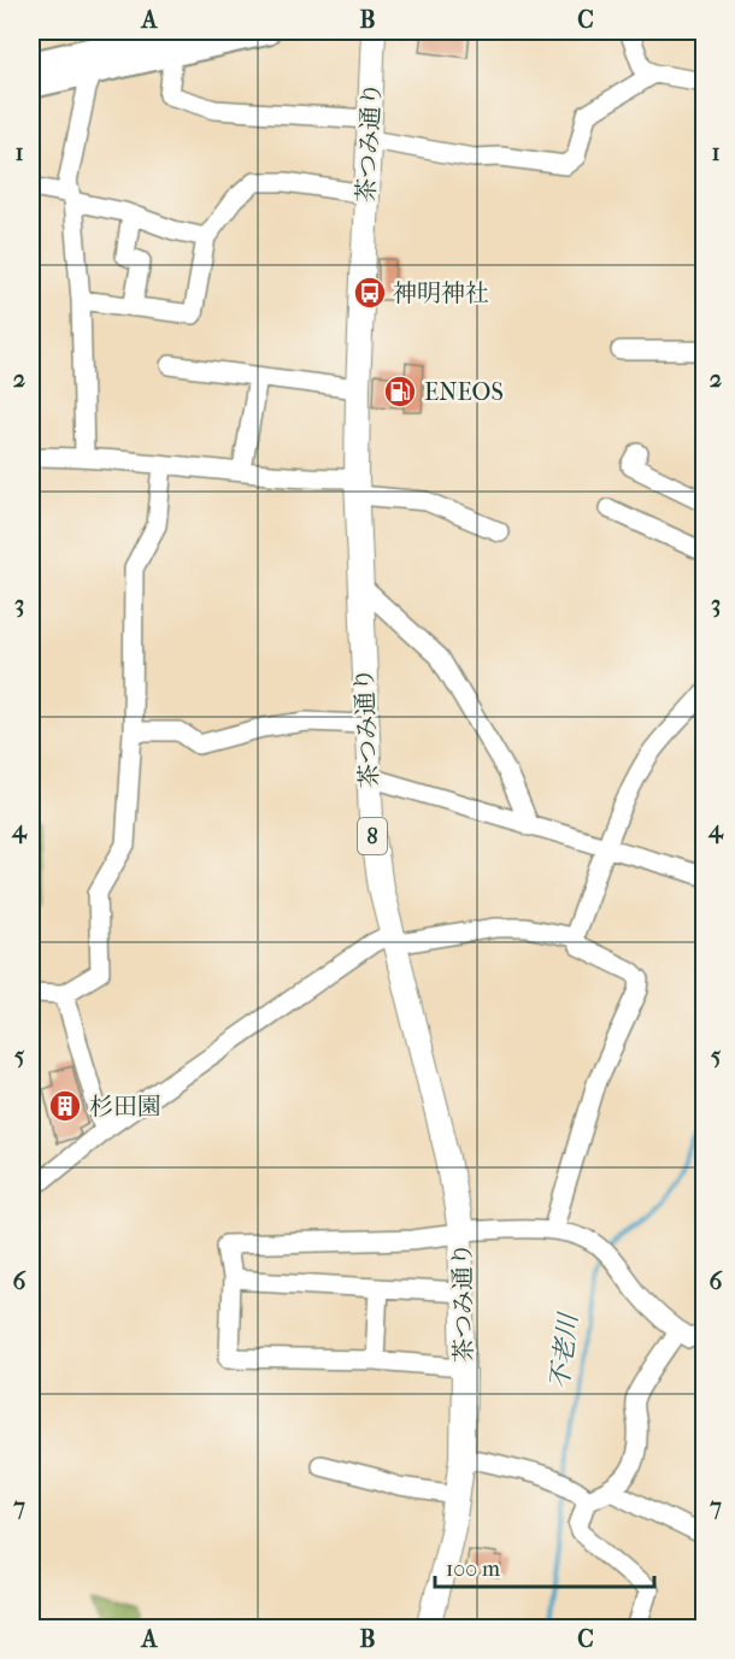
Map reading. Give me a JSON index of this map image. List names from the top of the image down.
{
  "streets": {
    "main road": ["茶つみ通り", "8"]
  },
  "water": ["不老川"],
  "places": {
    "bus stop": ["神明神社"],
    "fuel station": ["ENEOS"],
    "building": ["杉田園"]
  },
  "scale_bar": "100 m",
  "grid": {
    "columns": ["A", "B", "C"],
    "rows": [
      "1",
      "2",
      "3",
      "4",
      "5",
      "6",
      "7"
    ]
  }
}
